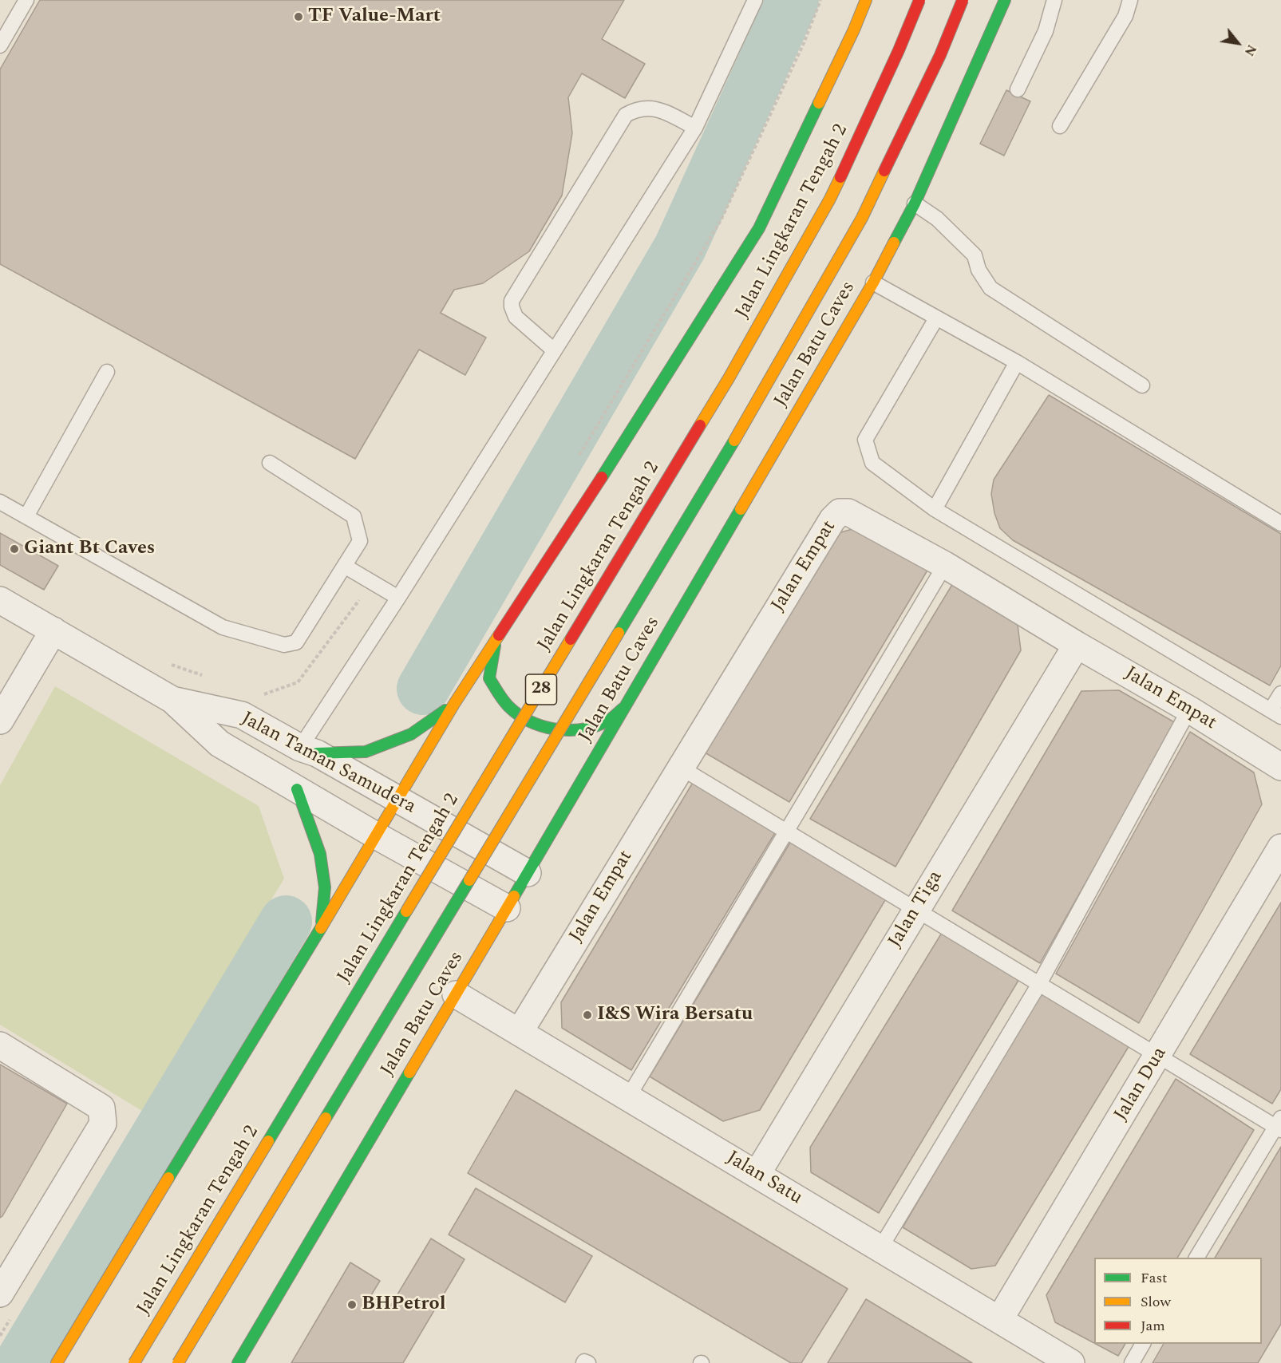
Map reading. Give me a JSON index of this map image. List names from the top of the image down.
{
  "streets": {
    "main road": ["Jalan Lingkaran Tengah 2", "Jalan Batu Caves", "28"],
    "street": [
      "Jalan Empat",
      "Jalan Taman Samudera",
      "Jalan Tiga",
      "Jalan Dua",
      "Jalan Satu"
    ]
  },
  "crossings": [
    ["Jalan Batu Caves", "Jalan Taman Samudera"],
    ["Jalan Batu Caves", "Jalan Satu"],
    ["Jalan Empat", "Jalan Tiga"],
    ["Jalan Empat", "Jalan Satu"],
    ["Jalan Tiga", "Jalan Satu"],
    ["Jalan Dua", "Jalan Satu"]
  ],
  "places": [
    "TF Value-Mart",
    "Giant Bt Caves",
    "I&S Wira Bersatu",
    "BHPetrol"
  ],
  "legend": ["Fast", "Slow", "Jam"],
  "north": "bottom right"
}
